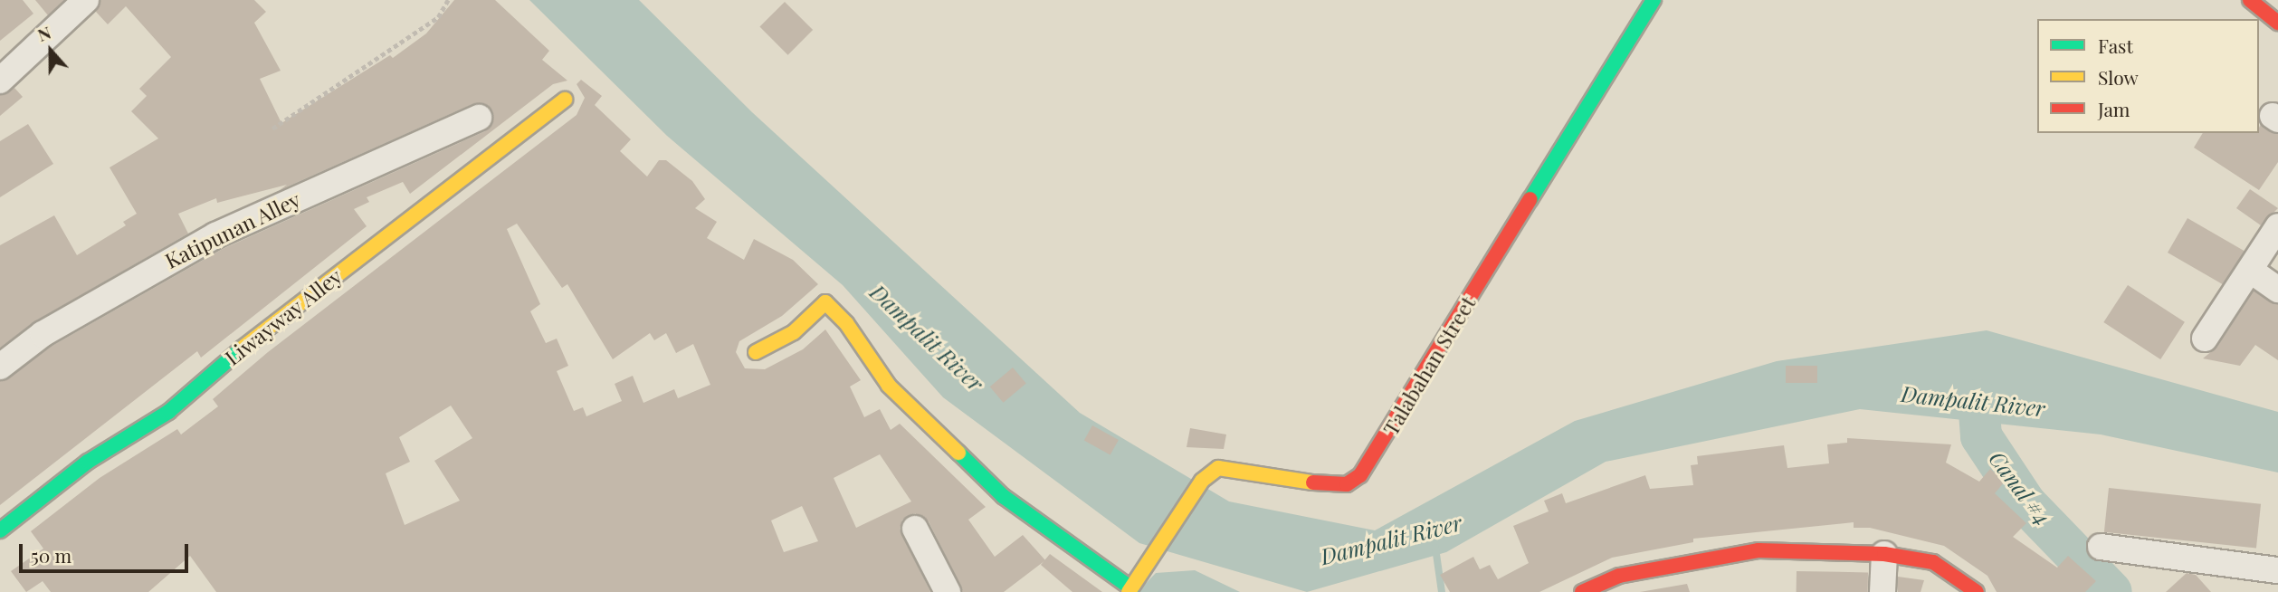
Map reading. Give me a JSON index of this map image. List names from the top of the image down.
{
  "streets": {
    "street": ["Katipunan Alley", "Liwayway Alley", "Talabahan Street"]
  },
  "water": ["Dampalit River", "Canal #4"],
  "legend": ["Fast", "Slow", "Jam"],
  "scale_bar": "50 m",
  "north": "top"
}
